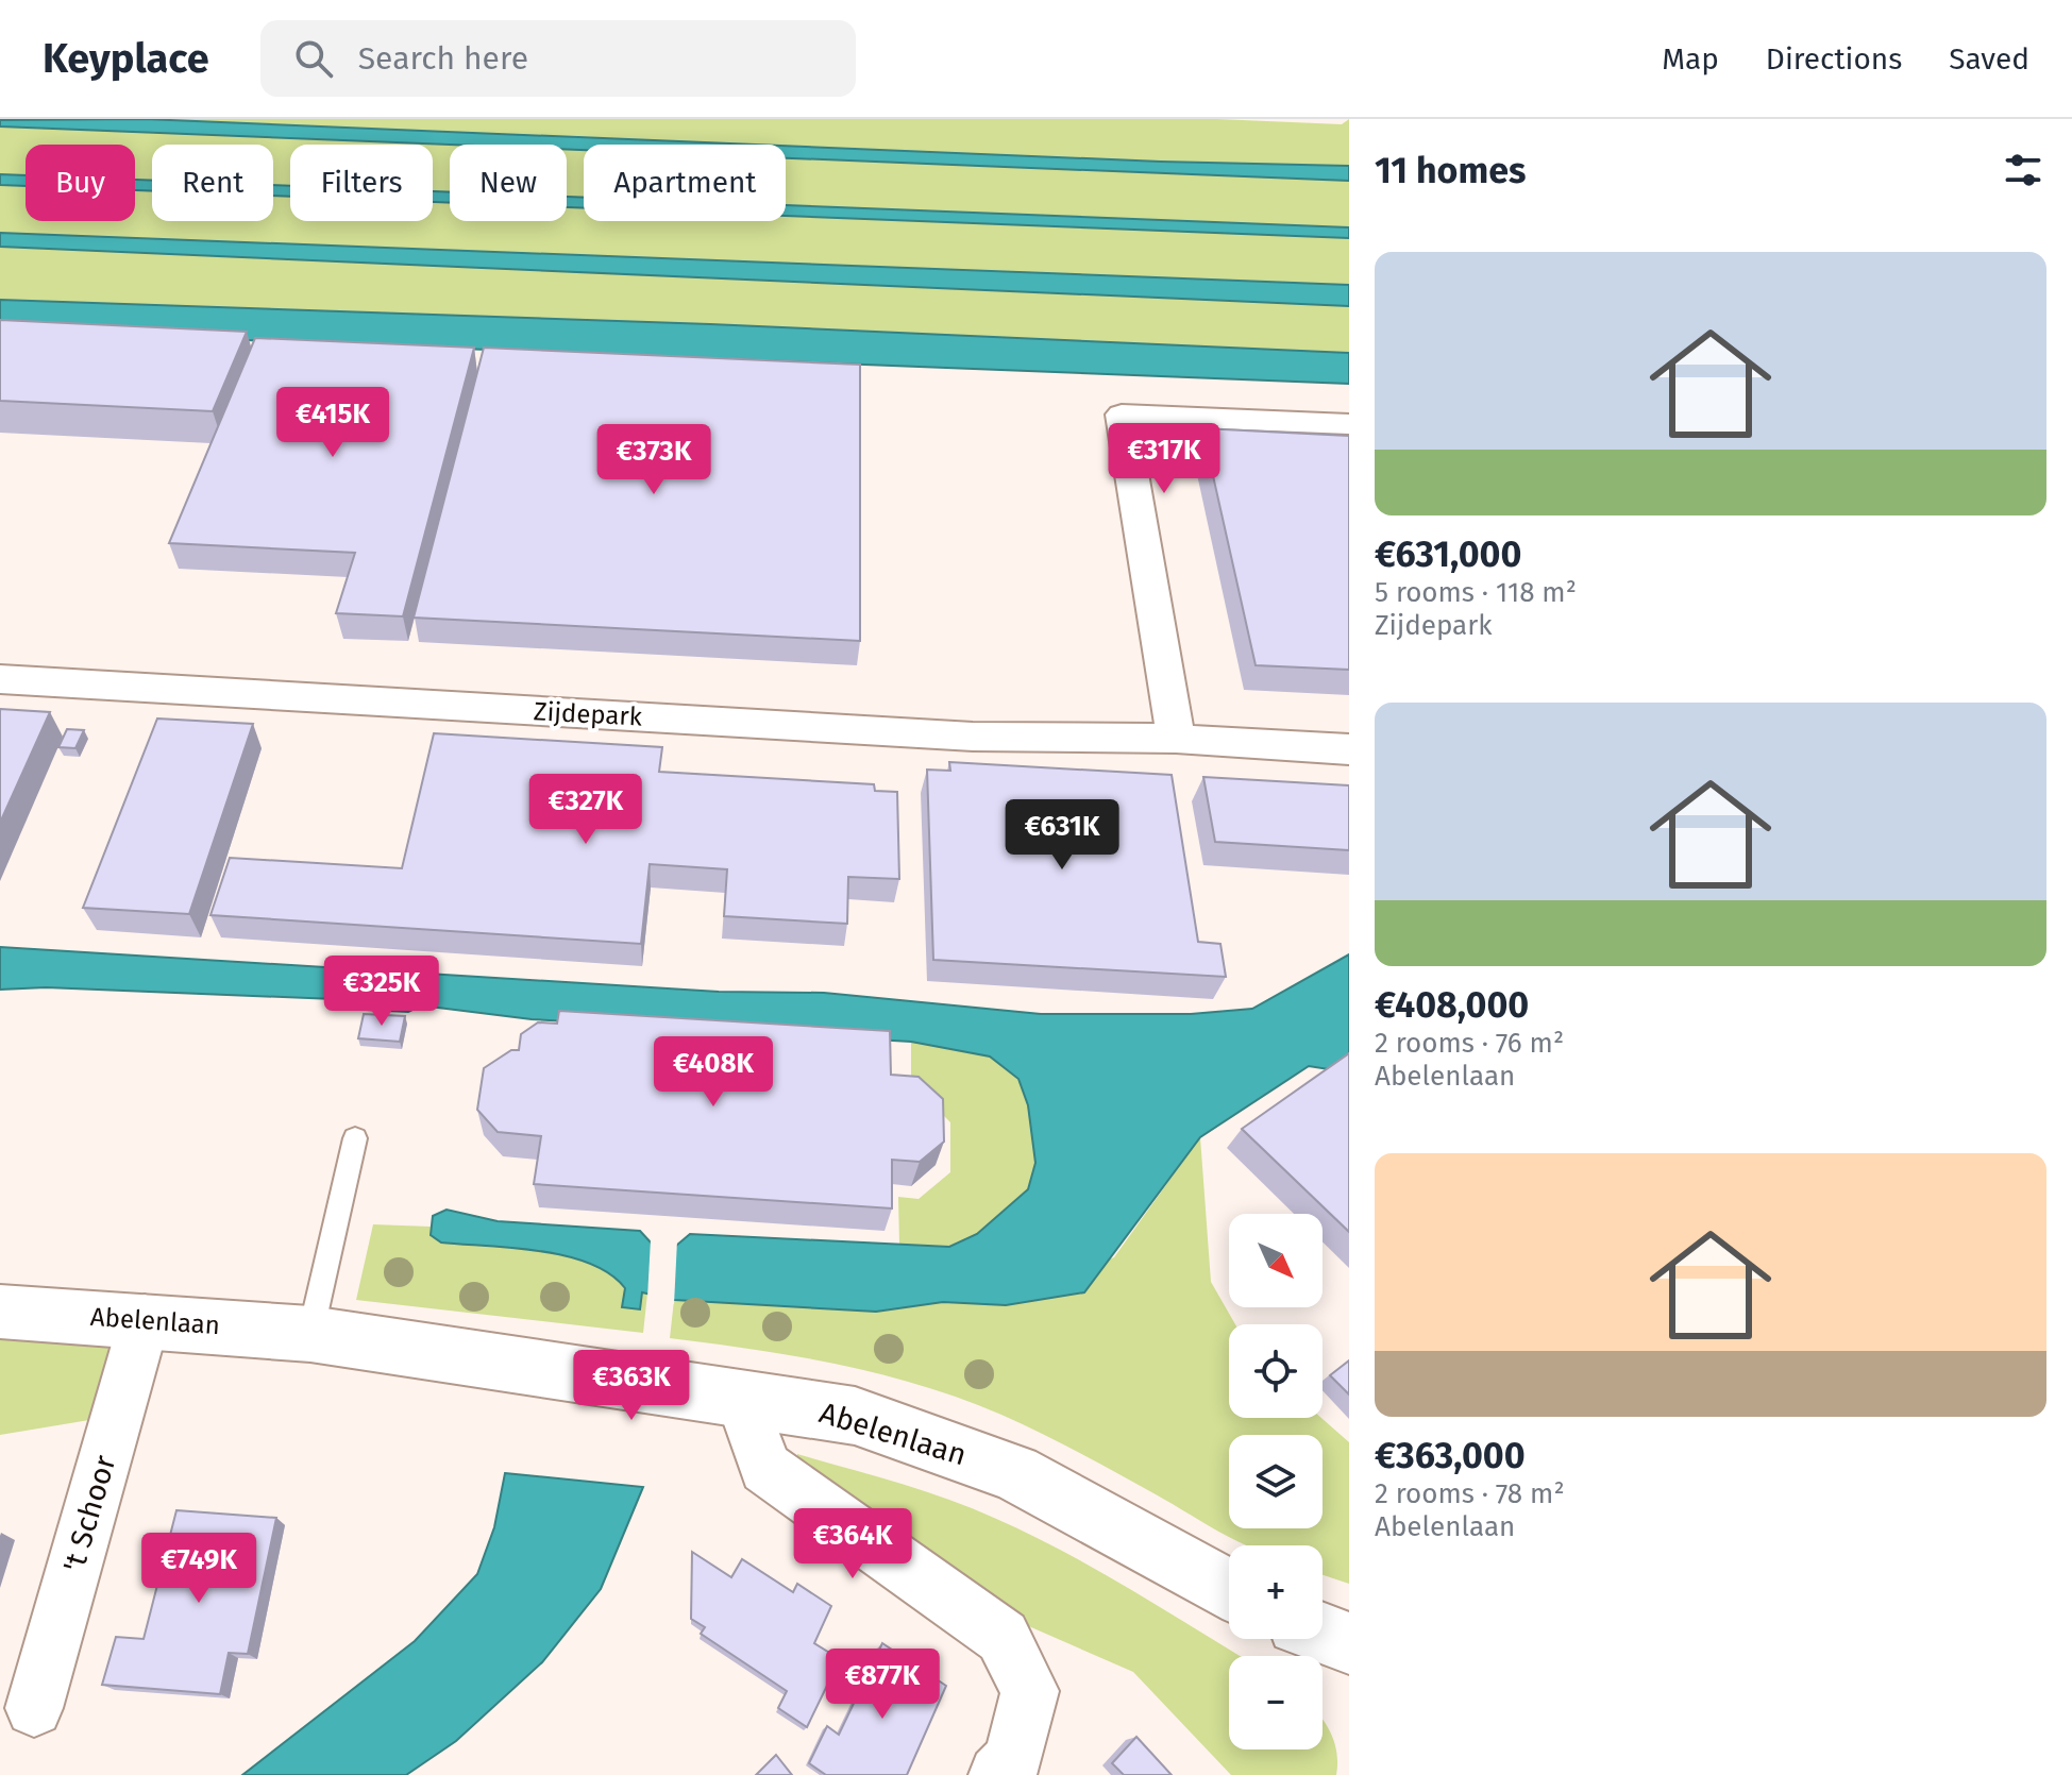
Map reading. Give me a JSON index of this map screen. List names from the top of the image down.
{
  "streets": {
    "street": ["Zijdepark", "Abelenlaan", "'t Schoor"]
  },
  "crossings": [
    ["Abelenlaan", "'t Schoor"]
  ],
  "north": "bottom right",
  "page": {
    "header": "Keyplace",
    "search": "Search here",
    "nav": ["Map", "Directions", "Saved"],
    "heading": "11 homes",
    "chip": [
      "Buy",
      "Rent",
      "Filters",
      "New",
      "Apartment"
    ],
    "list": [
      {
        "name": "€631,000",
        "note": "5 rooms · 118 m² · Zijdepark"
      },
      {
        "name": "€408,000",
        "note": "2 rooms · 76 m² · Abelenlaan"
      },
      {
        "name": "€363,000",
        "note": "2 rooms · 78 m² · Abelenlaan"
      }
    ],
    "price": [
      "€415K",
      "€317K",
      "€373K",
      "€327K",
      "€631K",
      "€325K",
      "€408K",
      "€363K",
      "€364K",
      "€749K",
      "€877K"
    ],
    "map_buttons": ["+", "−"]
  }
}
